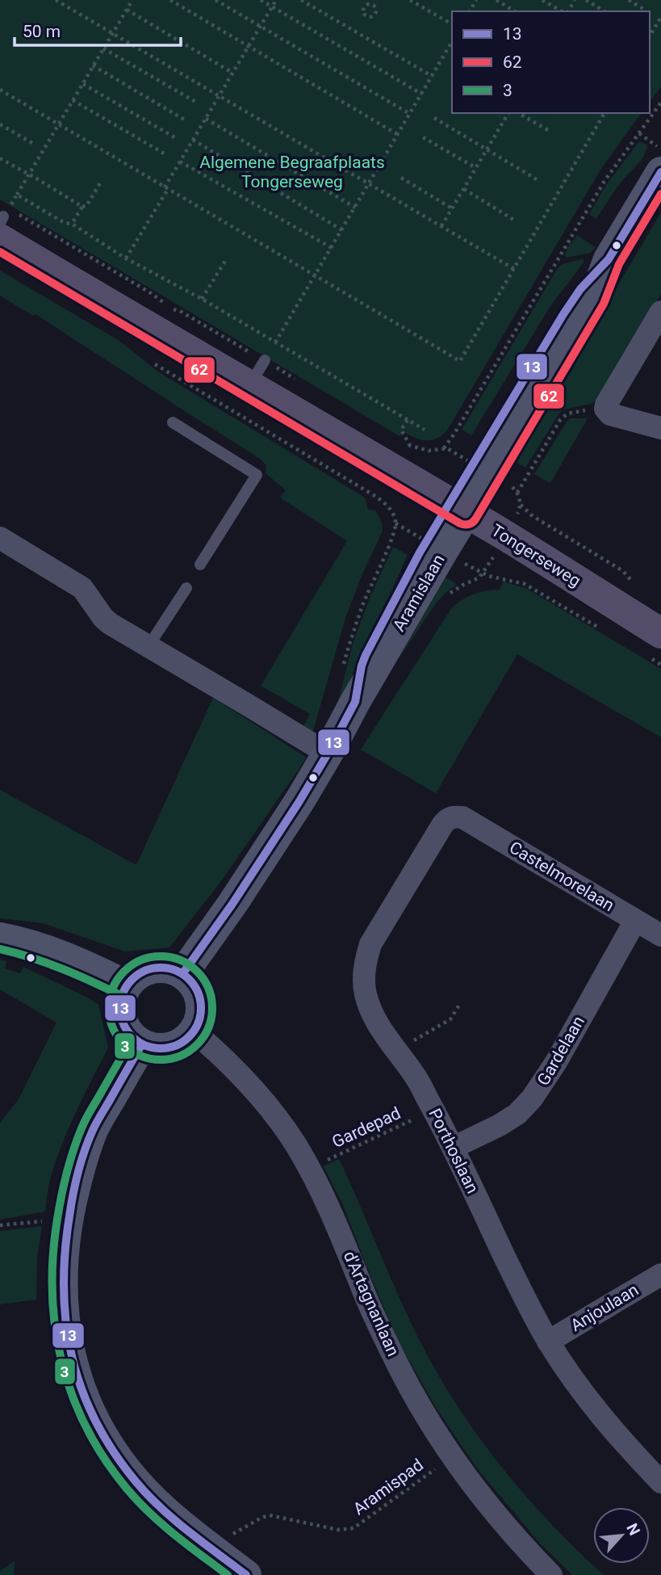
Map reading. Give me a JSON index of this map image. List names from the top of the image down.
{
  "streets": {
    "main road": ["Tongerseweg"],
    "street": [
      "Aramislaan",
      "Castelmorelaan",
      "Gardelaan",
      "Porthoslaan",
      "d'Artagnanlaan",
      "Anjoulaan"
    ],
    "path": ["Gardepad", "Aramispad"]
  },
  "crossings": [
    ["Tongerseweg", "Aramislaan"],
    ["Aramislaan", "d'Artagnanlaan"],
    ["Castelmorelaan", "Gardelaan"],
    ["Castelmorelaan", "Porthoslaan"],
    ["Gardelaan", "Porthoslaan"],
    ["Gardepad", "Porthoslaan"],
    ["Gardepad", "d'Artagnanlaan"],
    ["Porthoslaan", "Anjoulaan"],
    ["d'Artagnanlaan", "Aramispad"]
  ],
  "parks": ["Algemene Begraafplaats Tongerseweg"],
  "lines": ["transit line 13", "transit line 62", "transit line 3"],
  "legend": ["13", "62", "3"],
  "scale_bar": "50 m",
  "north": "top right"
}
